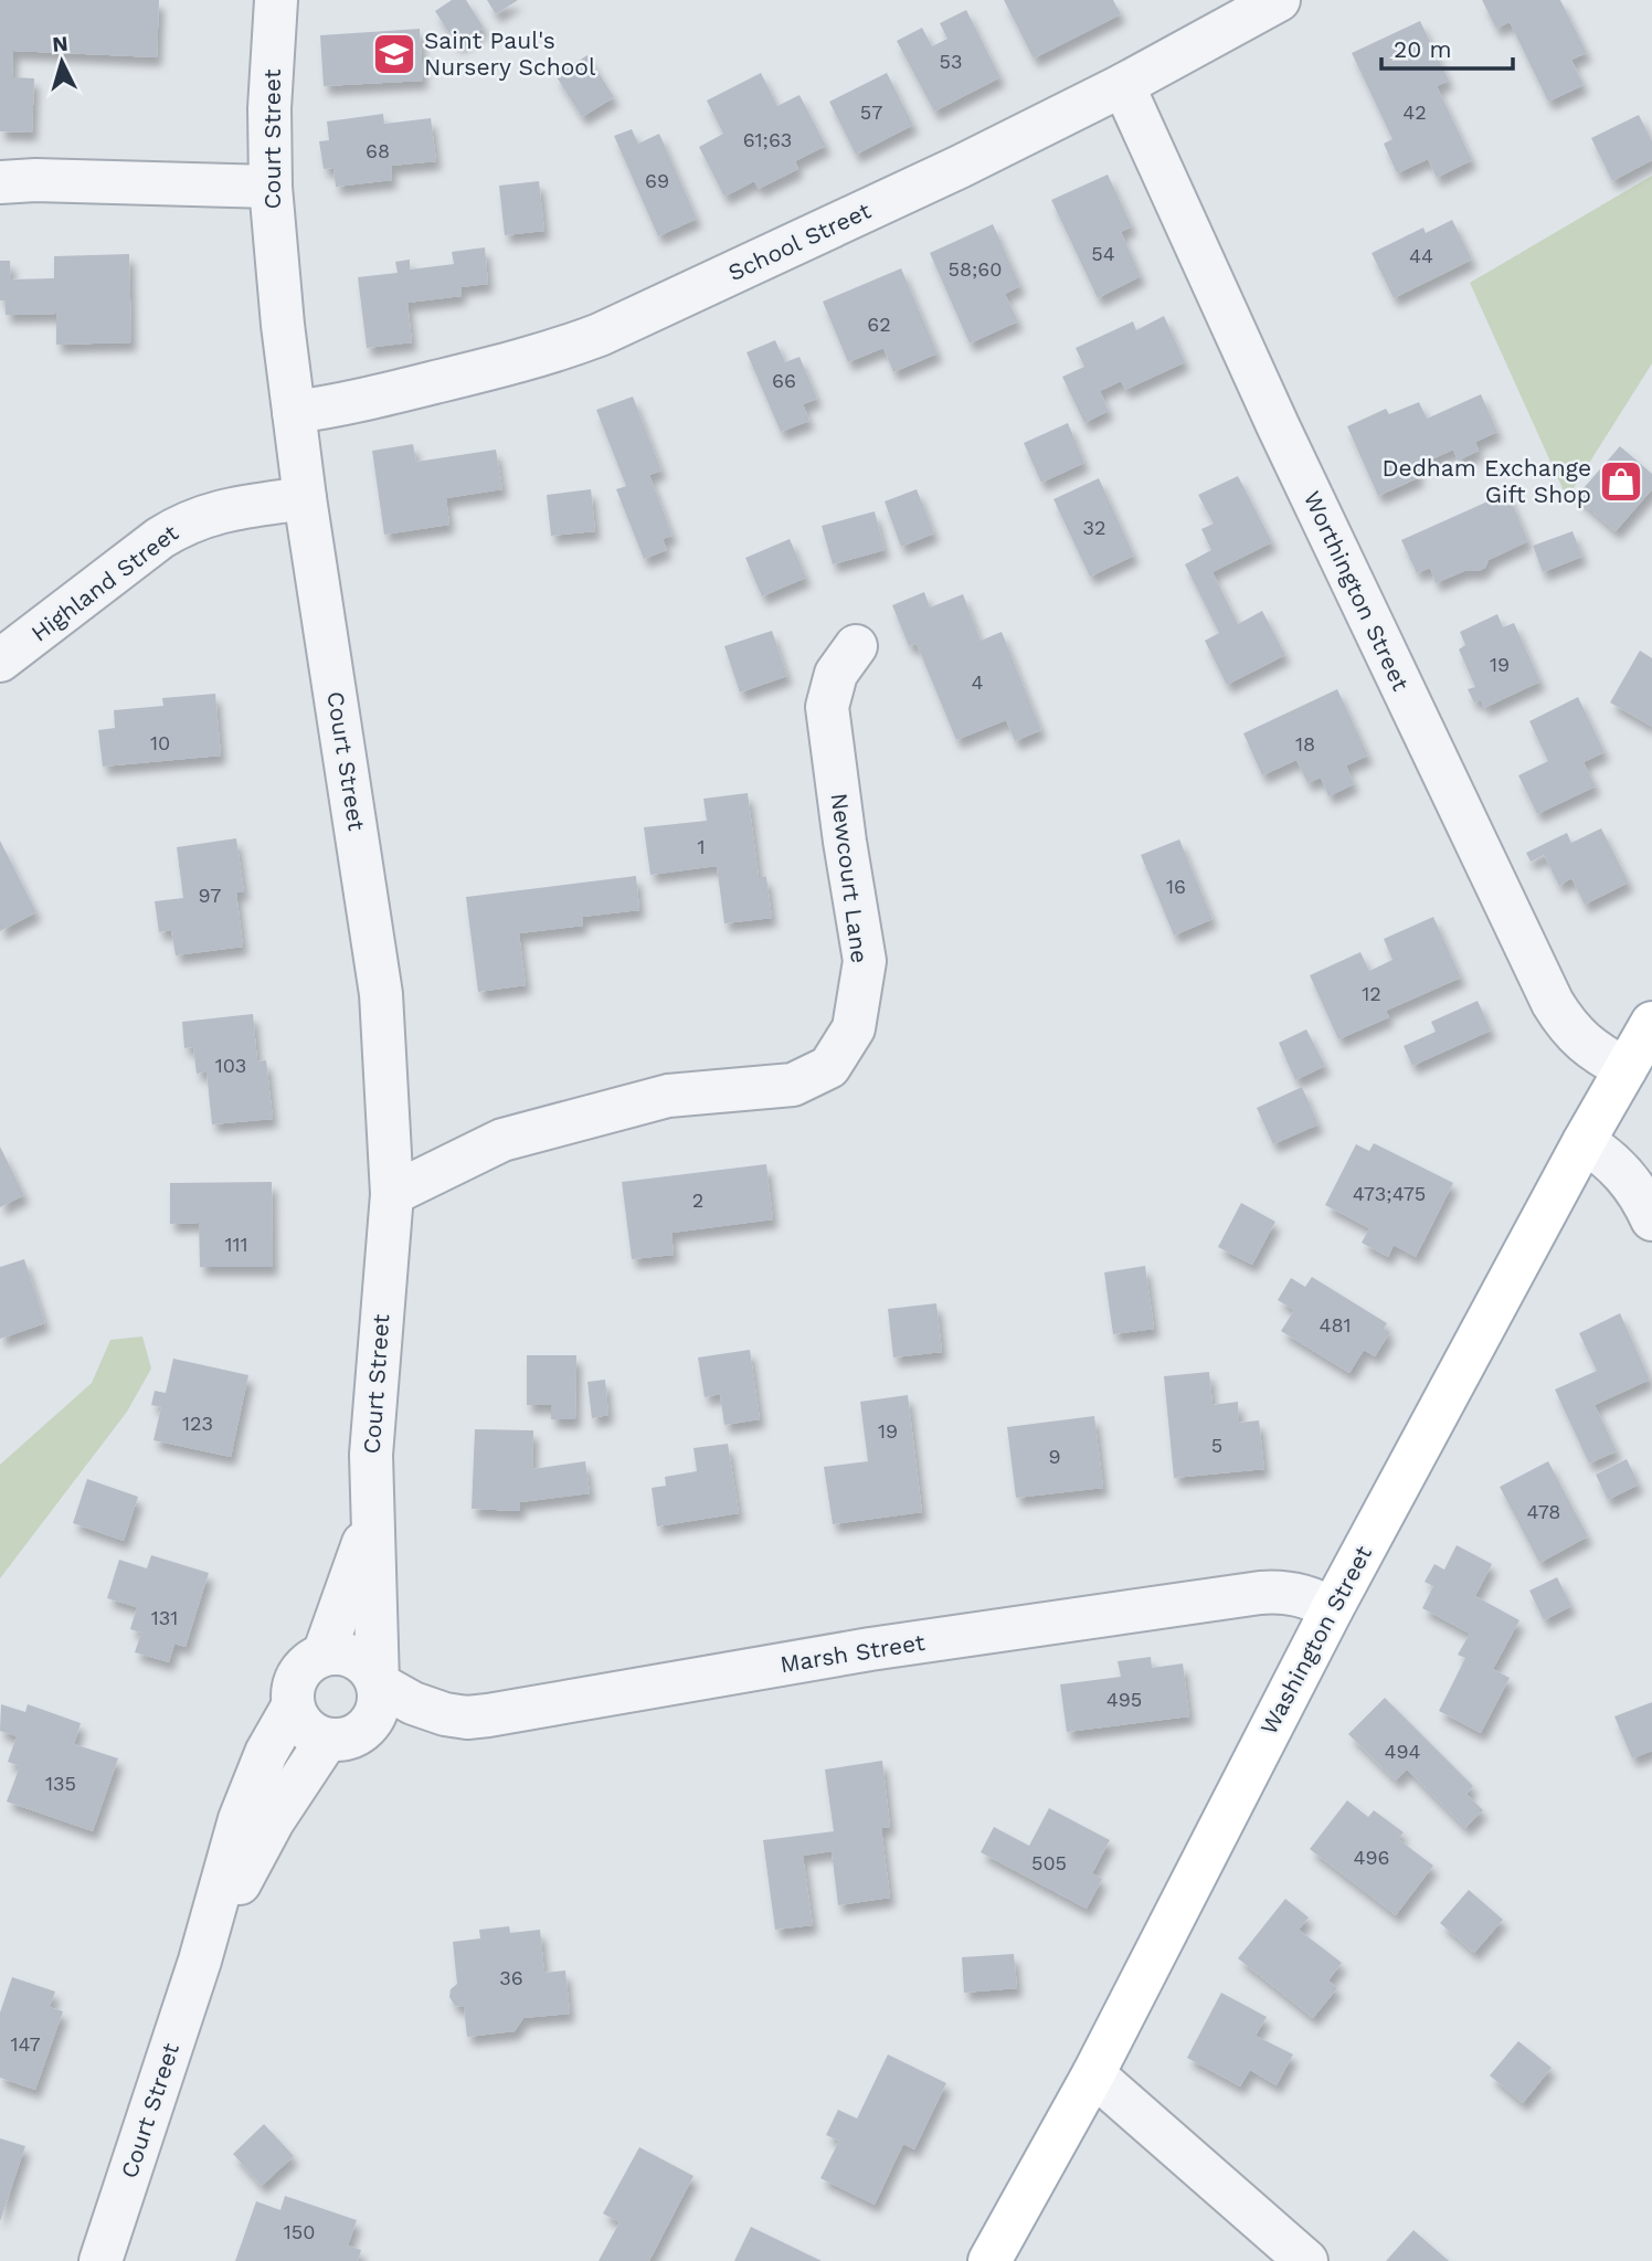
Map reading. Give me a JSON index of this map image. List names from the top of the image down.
{
  "streets": {
    "main road": ["Washington Street"],
    "street": [
      "Court Street",
      "School Street",
      "Highland Street",
      "Worthington Street",
      "Newcourt Lane",
      "Marsh Street"
    ]
  },
  "crossings": [
    ["Court Street", "School Street"],
    ["Court Street", "Highland Street"],
    ["Court Street", "Newcourt Lane"],
    ["Court Street", "Marsh Street"],
    ["School Street", "Worthington Street"],
    ["Worthington Street", "Washington Street"],
    ["Washington Street", "Marsh Street"]
  ],
  "places": {
    "school or university": ["Saint Paul's Nursery School"],
    "shop": ["Dedham Exchange Gift Shop"]
  },
  "house_numbers": [
    "53",
    "57",
    "42",
    "61;63",
    "68",
    "69",
    "54",
    "44",
    "58;60",
    "62",
    "66",
    "32",
    "19",
    "4",
    "10",
    "18",
    "1",
    "16",
    "97",
    "12",
    "103",
    "473;475",
    "2",
    "111",
    "481",
    "123",
    "19",
    "5",
    "9",
    "478",
    "131",
    "495",
    "494",
    "135",
    "496",
    "505",
    "36",
    "147",
    "150"
  ],
  "scale_bar": "20 m",
  "north": "top"
}
